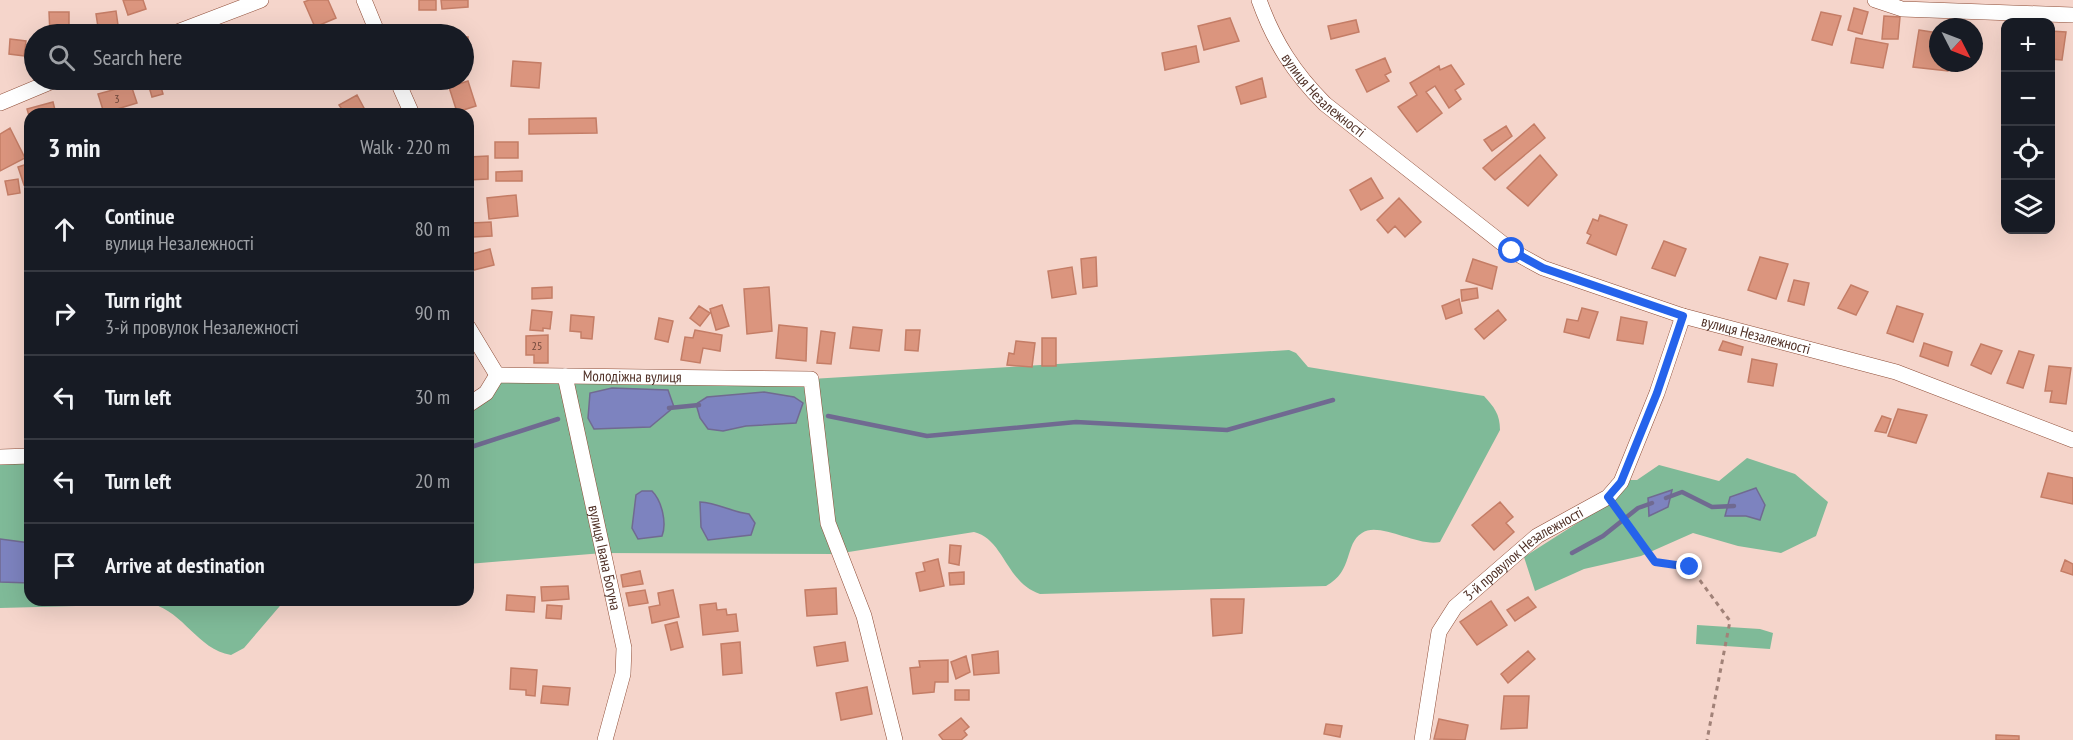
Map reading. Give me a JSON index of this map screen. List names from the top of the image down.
{
  "streets": {
    "street": [
      "вулиця Незалежності",
      "Молодіжна вулиця",
      "3-й провулок Незалежності",
      "вулиця Івана Богуна"
    ]
  },
  "crossings": [
    ["вулиця Незалежності", "3-й провулок Незалежності"],
    ["Молодіжна вулиця", "вулиця Івана Богуна"]
  ],
  "house_numbers": ["3", "25"],
  "north": "bottom right",
  "page": {
    "map_buttons": ["+", "−"],
    "search": "Search here",
    "heading": ["3 min", "Walk · 220 m"],
    "list": [
      ["Continue", "вулиця Незалежності", "80 m"],
      ["Turn right", "3-й провулок Незалежності", "90 m"],
      ["Turn left", "30 m"],
      ["Turn left", "20 m"],
      "Arrive at destination"
    ]
  }
}
